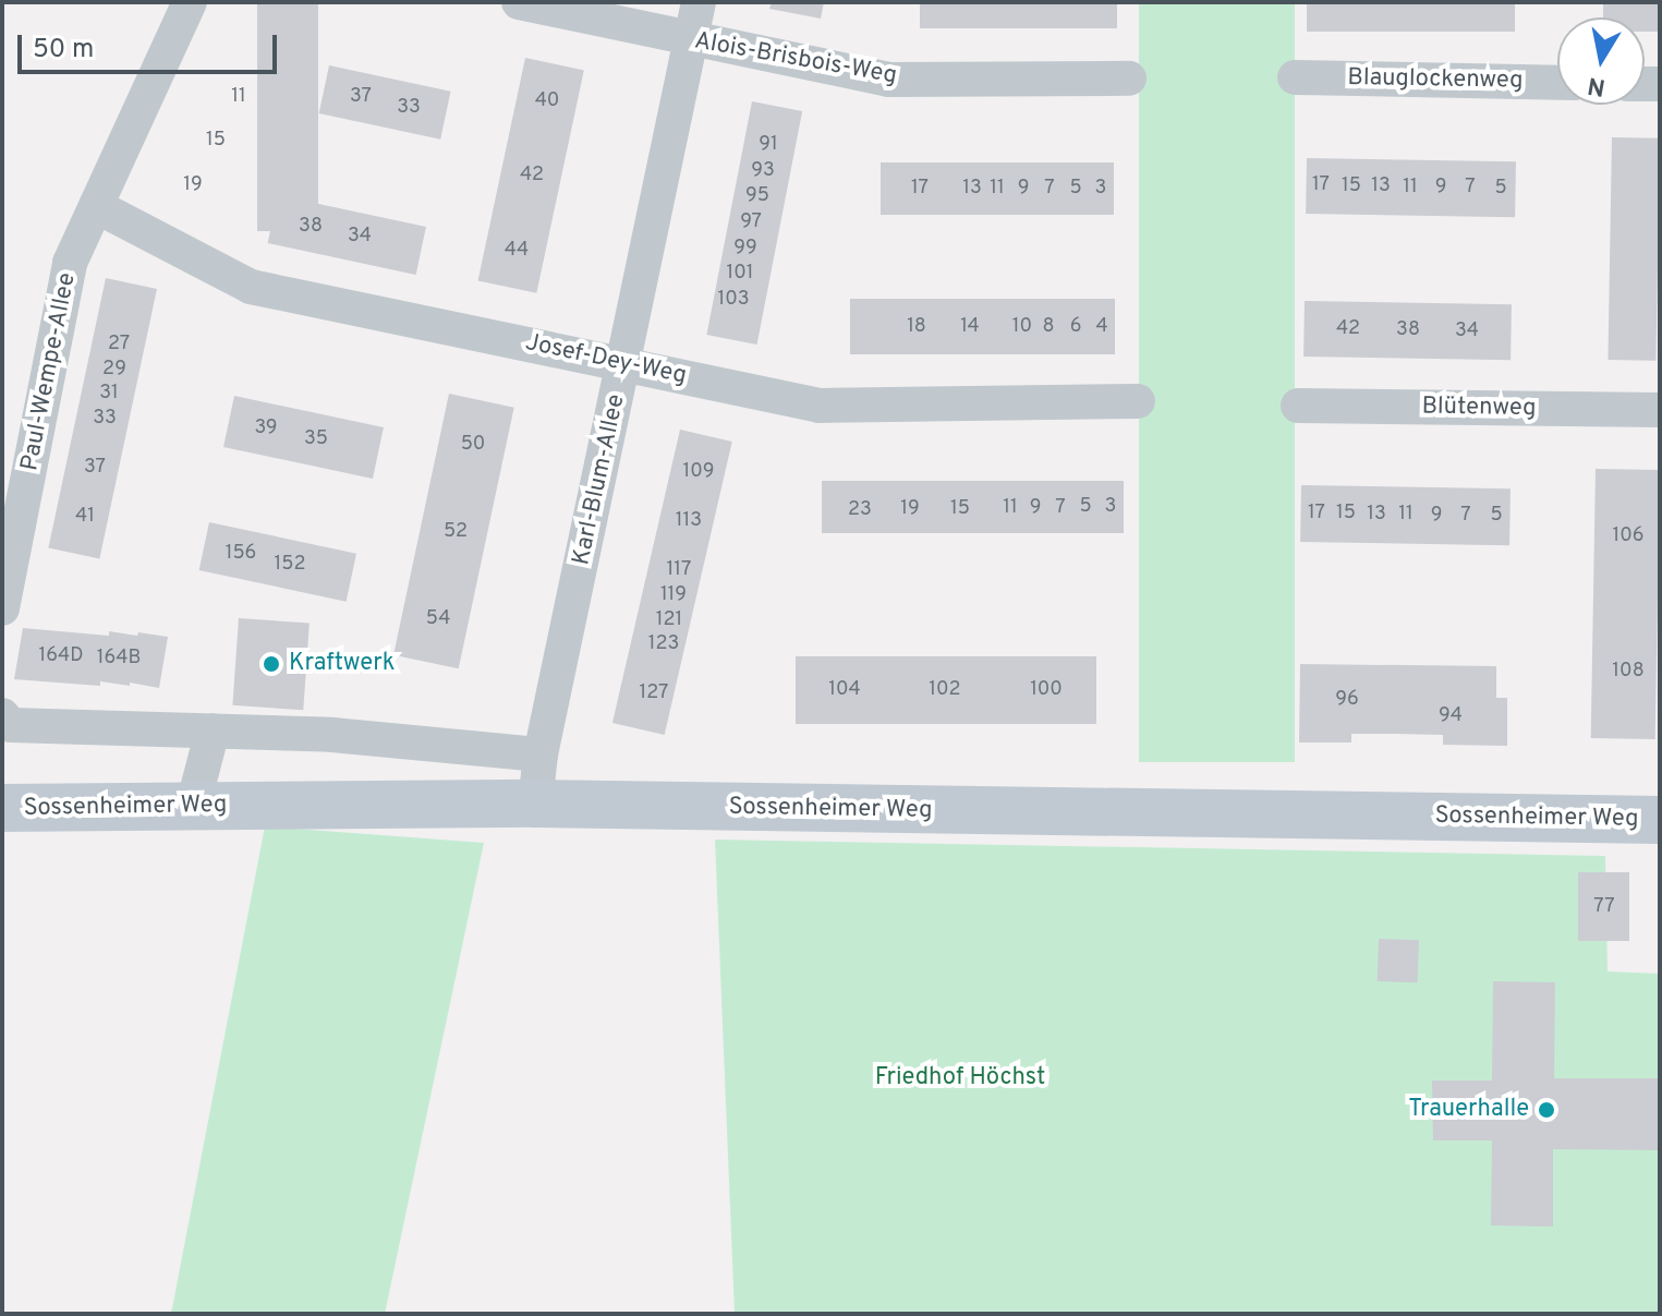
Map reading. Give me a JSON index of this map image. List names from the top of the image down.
{
  "streets": {
    "street": [
      "Alois-Brisbois-Weg",
      "Blauglockenweg",
      "Josef-Dey-Weg",
      "Paul-Wempe-Allee",
      "Blütenweg",
      "Karl-Blum-Allee",
      "Sossenheimer Weg"
    ]
  },
  "crossings": [
    ["Alois-Brisbois-Weg", "Karl-Blum-Allee"],
    ["Josef-Dey-Weg", "Paul-Wempe-Allee"],
    ["Josef-Dey-Weg", "Karl-Blum-Allee"],
    ["Karl-Blum-Allee", "Sossenheimer Weg"]
  ],
  "parks": ["Friedhof Höchst"],
  "places": ["Kraftwerk", "Trauerhalle"],
  "house_numbers": [
    "11",
    "37",
    "40",
    "33",
    "15",
    "91",
    "93",
    "42",
    "19",
    "17",
    "15",
    "13",
    "11",
    "9",
    "7",
    "17",
    "13",
    "11",
    "9",
    "7",
    "5",
    "3",
    "5",
    "95",
    "97",
    "38",
    "34",
    "99",
    "44",
    "101",
    "103",
    "18",
    "14",
    "10",
    "8",
    "6",
    "4",
    "42",
    "38",
    "34",
    "27",
    "29",
    "31",
    "33",
    "39",
    "35",
    "50",
    "37",
    "109",
    "5",
    "3",
    "11",
    "9",
    "7",
    "19",
    "15",
    "23",
    "17",
    "15",
    "13",
    "11",
    "9",
    "7",
    "5",
    "41",
    "113",
    "52",
    "106",
    "156",
    "152",
    "117",
    "119",
    "54",
    "121",
    "123",
    "164D",
    "164B",
    "108",
    "104",
    "102",
    "100",
    "127",
    "96",
    "94",
    "77"
  ],
  "scale_bar": "50 m",
  "north": "bottom"
}
